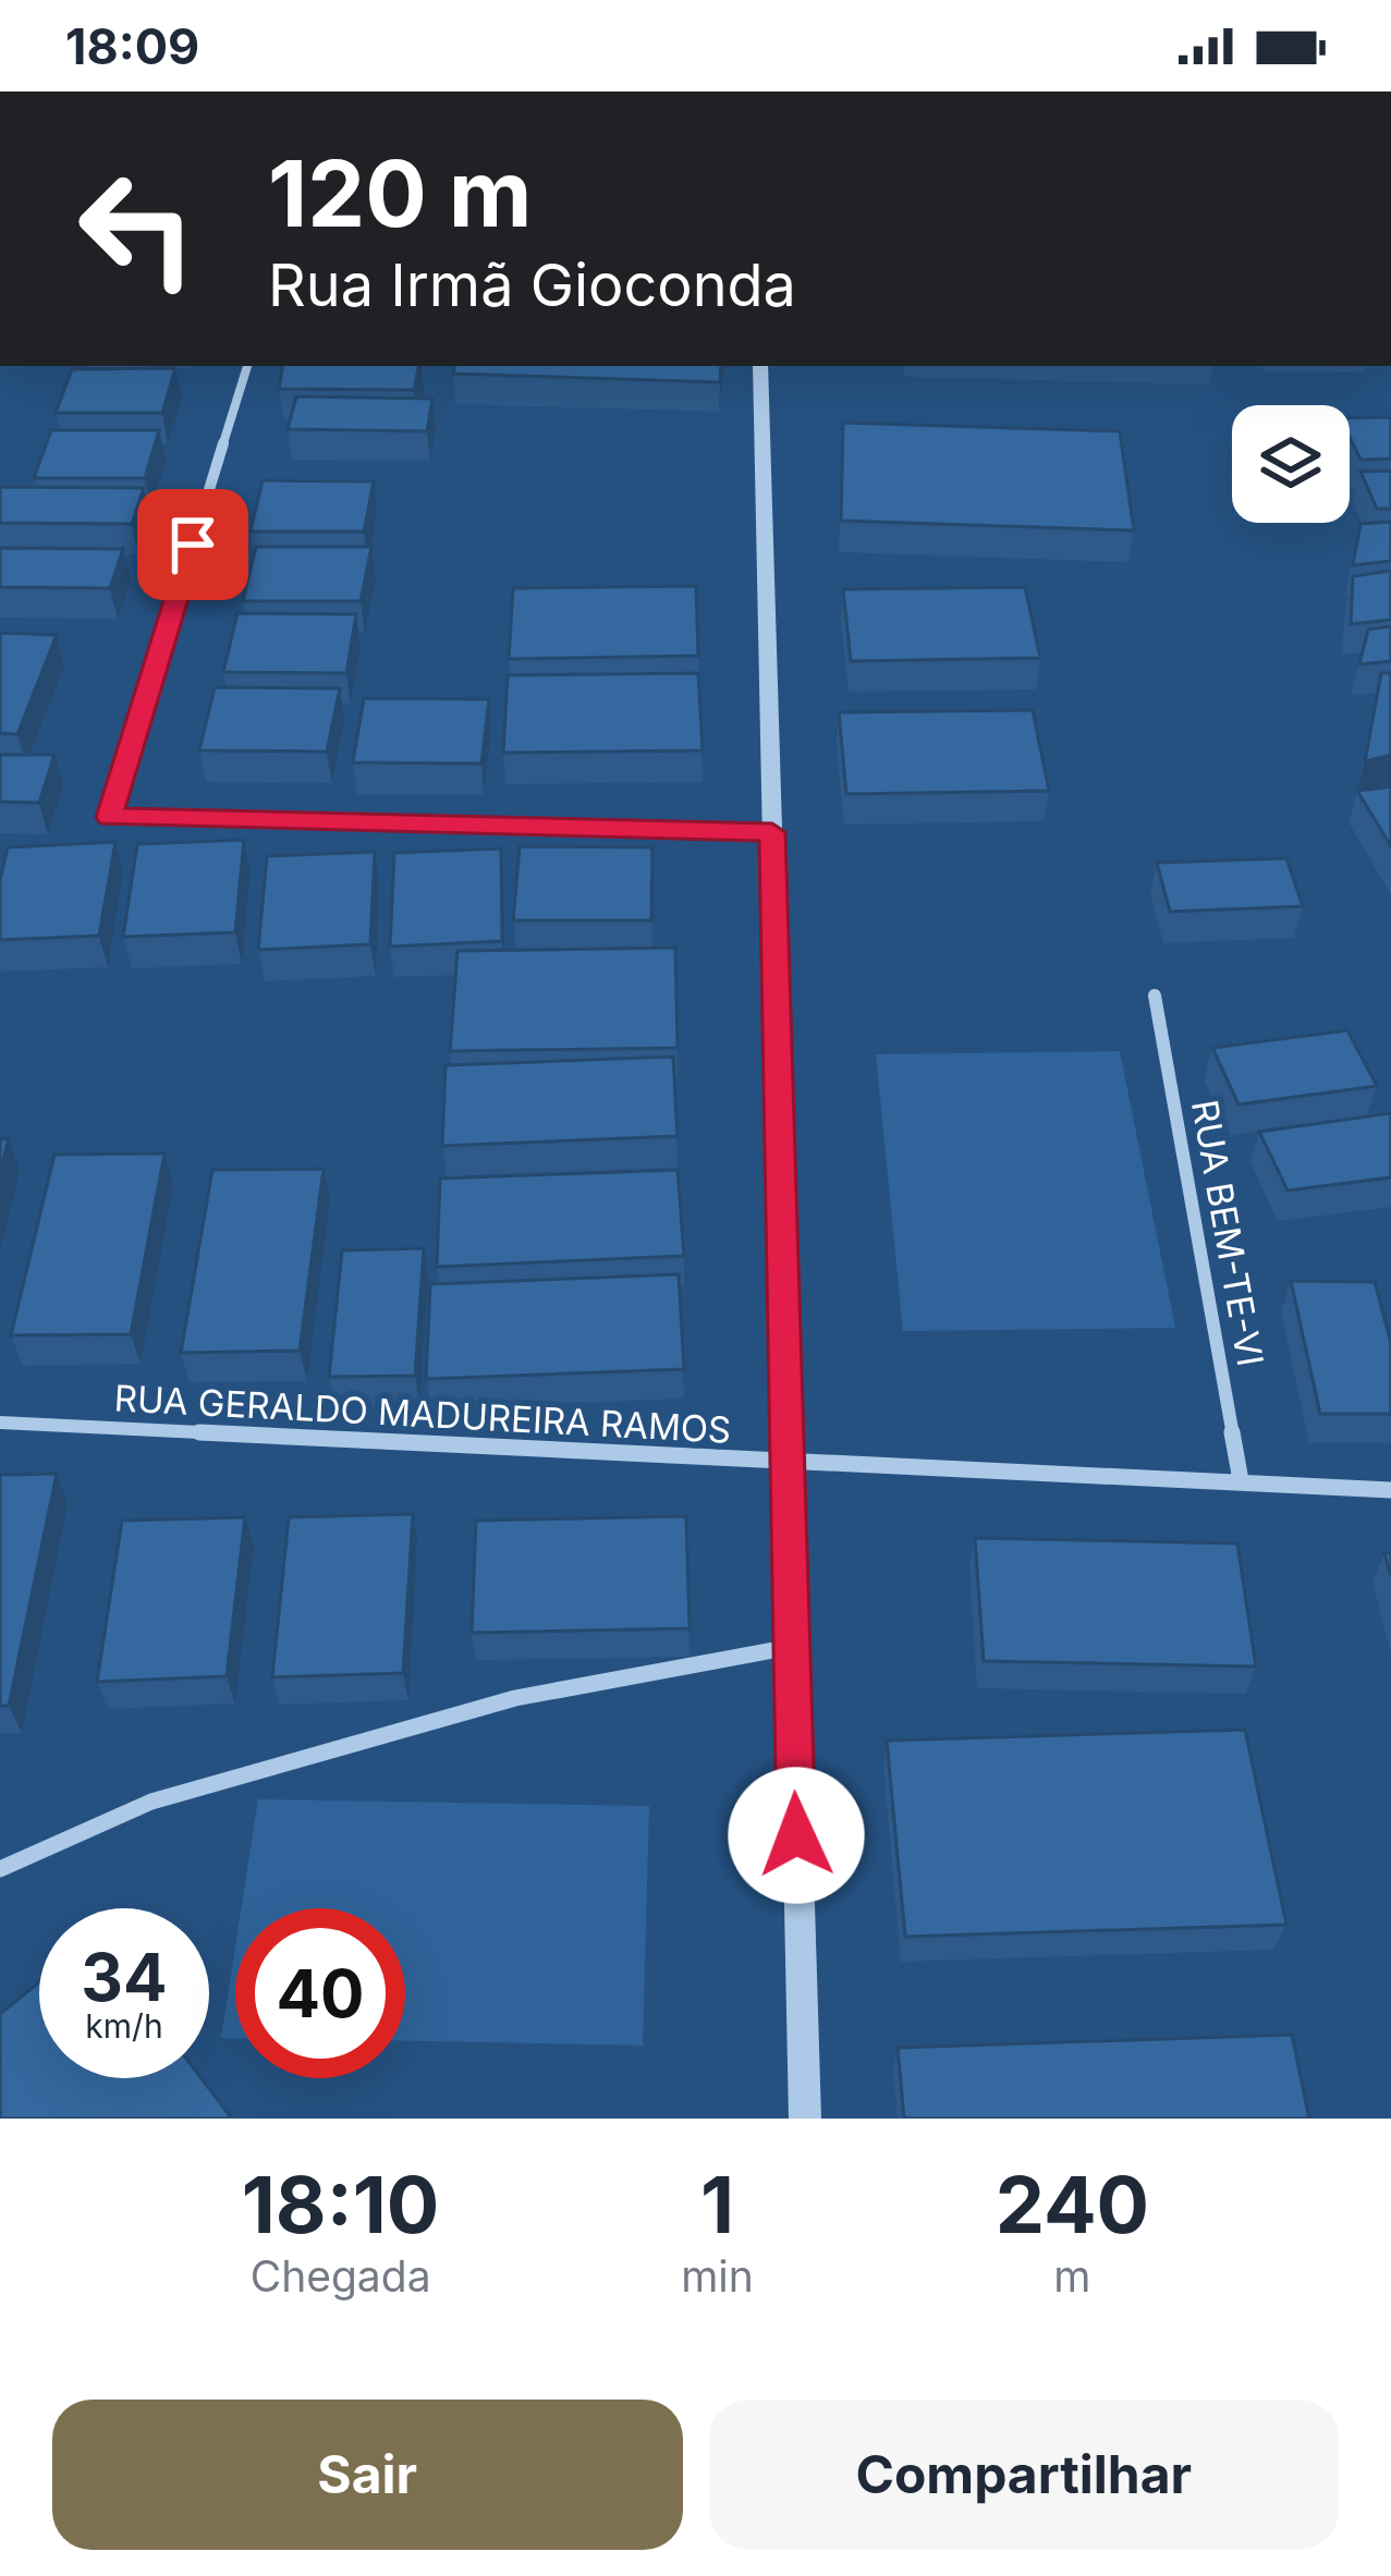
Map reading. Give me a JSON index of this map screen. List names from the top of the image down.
{
  "streets": {
    "street": ["RUA BEM-TE-VI", "RUA GERALDO MADUREIRA RAMOS"]
  },
  "crossings": [
    ["RUA BEM-TE-VI", "RUA GERALDO MADUREIRA RAMOS"]
  ],
  "page": {
    "status": "18:09",
    "turn": ["120 m", "Rua Irmã Gioconda"],
    "speed": "34 km/h",
    "limit": "40",
    "eta": [
      "18:10",
      "Chegada",
      "1",
      "min",
      "240",
      "m"
    ],
    "buttons": ["Sair", "Compartilhar"]
  }
}
